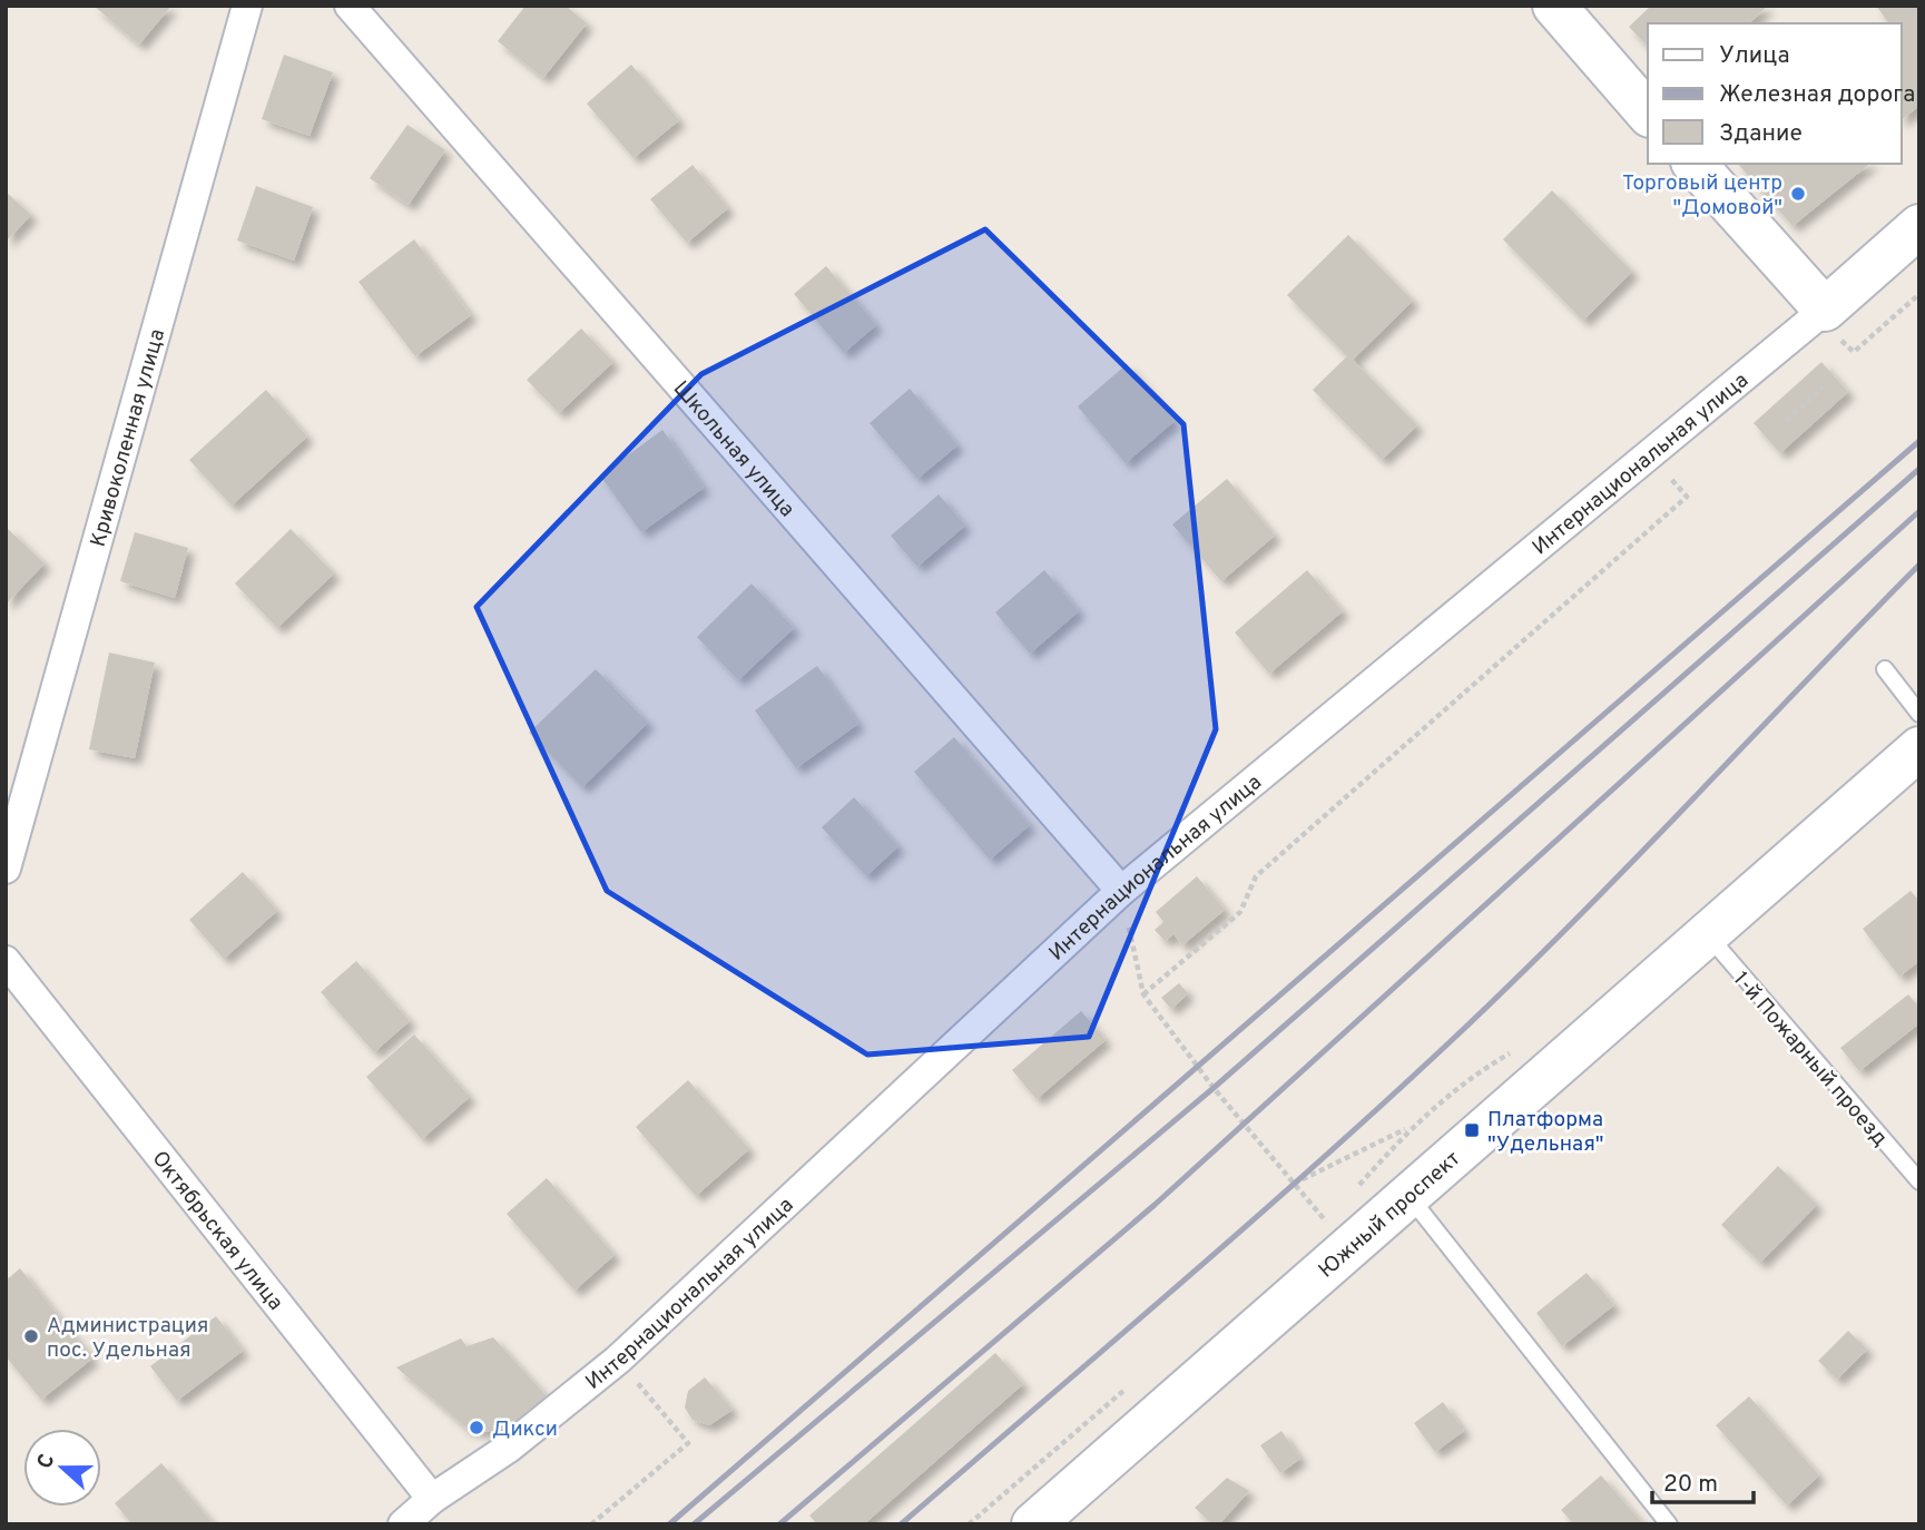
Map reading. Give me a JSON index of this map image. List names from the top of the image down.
{
  "streets": {
    "main road": ["Интернациональная улица", "Южный проспект"],
    "street": ["Кривоколенная улица", "Школьная улица", "Октябрьская улица"],
    "lane": ["1-й Пожарный проезд"]
  },
  "crossings": [
    ["Школьная улица", "Интернациональная улица"],
    ["Интернациональная улица", "Октябрьская улица"],
    ["1-й Пожарный проезд", "Южный проспект"]
  ],
  "places": {
    "other": ["Торговый центр \"Домовой\"", "Администрация пос. Удельная", "Дикси"],
    "transit": ["Платформа \"Удельная\""]
  },
  "legend": ["Улица", "Железная дорога", "Здание"],
  "scale_bar": "20 m",
  "north": "left"
}
